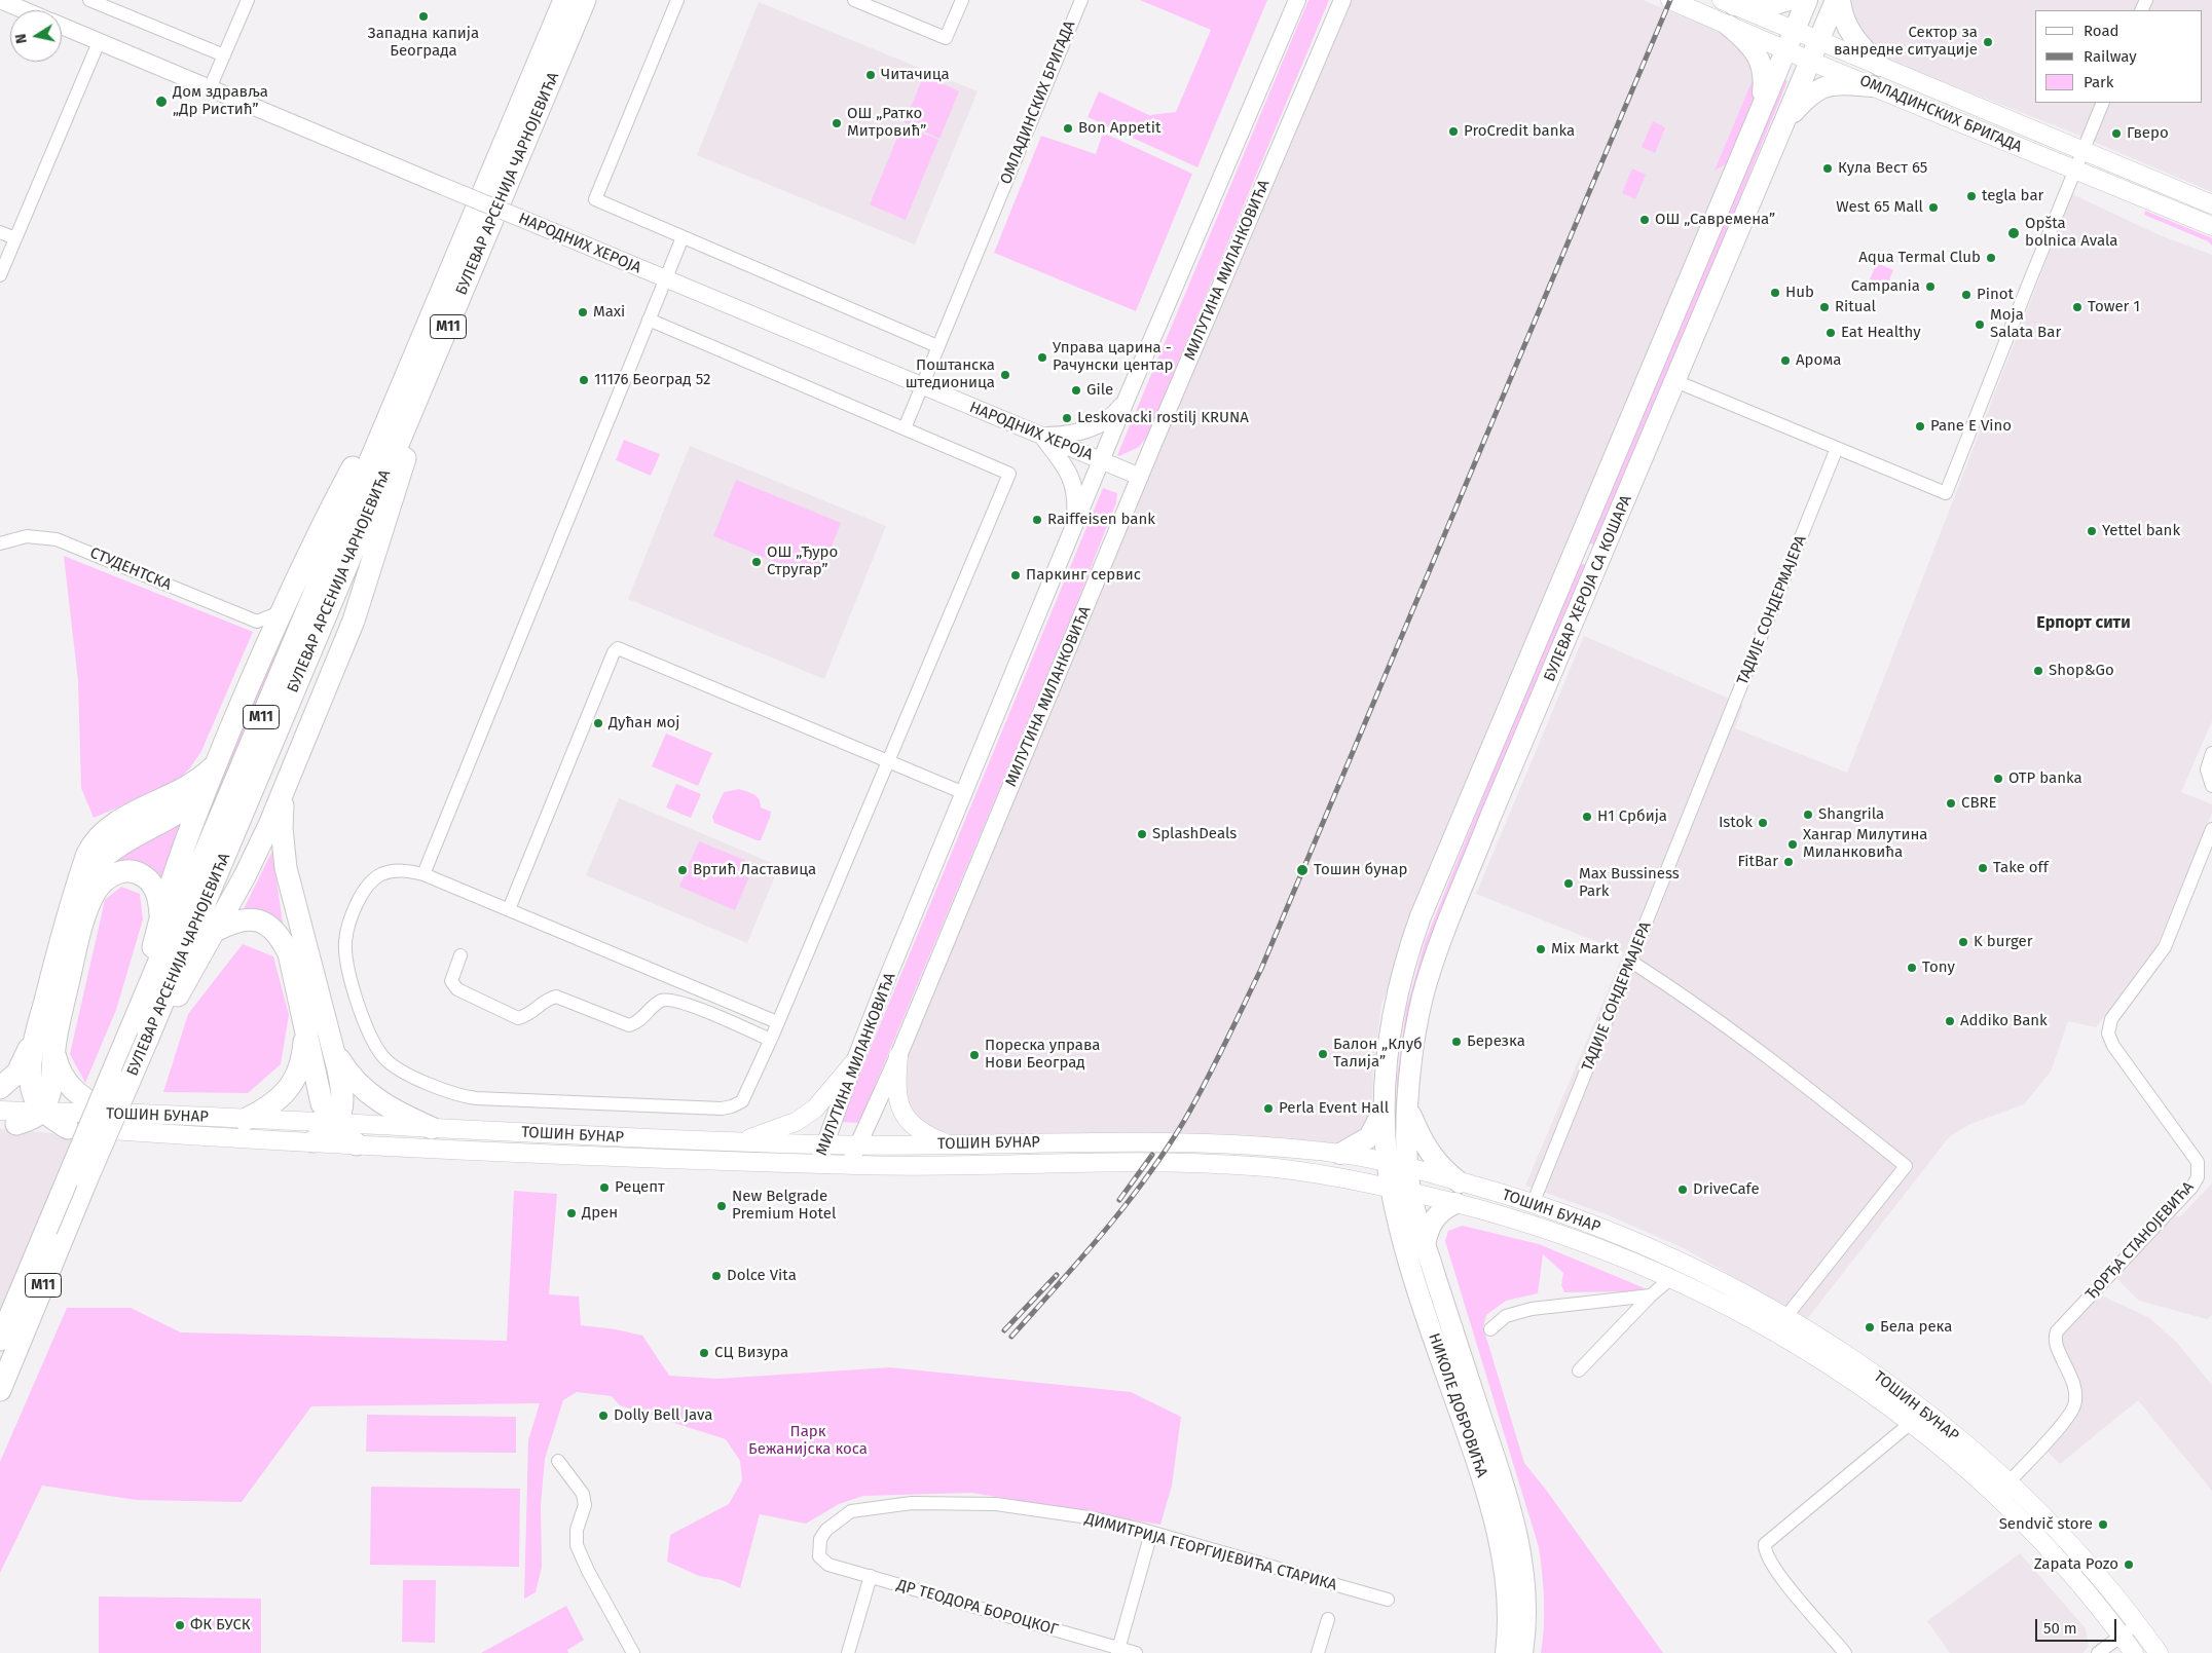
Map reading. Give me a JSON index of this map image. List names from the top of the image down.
{
  "streets": {
    "highway": ["БУЛЕВАР АРСЕНИЈА ЧАРНОЈЕВИЋА", "M11"],
    "main road": [
      "ОМЛАДИНСКИХ БРИГАДА",
      "БУЛЕВАР ХЕРОЈА СА КОШАРА",
      "ТОШИН БУНАР",
      "НИКОЛЕ ДОБРОВИЋА"
    ],
    "street": [
      "НАРОДНИХ ХЕРОЈА",
      "МИЛУТИНА МИЛАНКОВИЋА",
      "СТУДЕНТСКА",
      "ТАДИЈЕ СОНДЕРМАЈЕРА",
      "ЂОРЂА СТАНОЈЕВИЋА",
      "ДИМИТРИЈА ГЕОРГИЈЕВИЋА СТАРИКА",
      "ДР ТЕОДОРА БОРОЦКОГ"
    ]
  },
  "crossings": [
    ["ОМЛАДИНСКИХ БРИГАДА", "БУЛЕВАР ХЕРОЈА СА КОШАРА"],
    ["НАРОДНИХ ХЕРОЈА", "МИЛУТИНА МИЛАНКОВИЋА"],
    ["МИЛУТИНА МИЛАНКОВИЋА", "ТОШИН БУНАР"],
    ["БУЛЕВАР ХЕРОЈА СА КОШАРА", "ТОШИН БУНАР"],
    ["БУЛЕВАР ХЕРОЈА СА КОШАРА", "НИКОЛЕ ДОБРОВИЋА"],
    ["ТАДИЈЕ СОНДЕРМАЈЕРА", "ТОШИН БУНАР"],
    ["ТОШИН БУНАР", "ЂОРЂА СТАНОЈЕВИЋА"],
    ["ТОШИН БУНАР", "НИКОЛЕ ДОБРОВИЋА"],
    ["ДИМИТРИЈА ГЕОРГИЈЕВИЋА СТАРИКА", "ДР ТЕОДОРА БОРОЦКОГ"]
  ],
  "districts": ["Ерпорт сити"],
  "parks": ["Парк Бежанијска коса"],
  "places": [
    "Западна капија Београда",
    "Сектор за ванредне ситуације",
    "Читачица",
    "Дом здравља „Др Ристић”",
    "ОШ „Ратко Митровић”",
    "Bon Appetit",
    "ProCredit banka",
    "Гверо",
    "Кула Вест 65",
    "tegla bar",
    "West 65 Mall",
    "ОШ „Савремена”",
    "Opšta bolnica Avala",
    "Aqua Termal Club",
    "Campania",
    "Hub",
    "Pinot",
    "Ritual",
    "Tower 1",
    "Maxi",
    "Moja Salata Bar",
    "Eat Healthy",
    "Управа царина - Рачунски центар",
    "Арома",
    "Поштанска штедионица",
    "11176 Београд 52",
    "Gile",
    "Leskovacki rostilj KRUNA",
    "Pane E Vino",
    "Raiffeisen bank",
    "Yettel bank",
    "ОШ „Ђуро Стругар”",
    "Паркинг сервис",
    "Shop&Go",
    "Дућан мој",
    "OTP banka",
    "CBRE",
    "Shangrila",
    "Н1 Србија",
    "Istok",
    "SplashDeals",
    "Хангар Милутина Миланковића",
    "FitBar",
    "Take off",
    "Вртић Ластавица",
    "Тошин бунар",
    "Max Bussiness Park",
    "K burger",
    "Mix Markt",
    "Tony",
    "Addiko Bank",
    "Березка",
    "Балон „Клуб Талија”",
    "Пореска управа Нови Београд",
    "Perla Event Hall",
    "Рецепт",
    "DriveCafe",
    "New Belgrade Premium Hotel",
    "Дрен",
    "Dolce Vita",
    "Бела река",
    "СЦ Визура",
    "Dolly Bell Java",
    "Sendvič store",
    "Zapata Pozo",
    "ФК БУСК"
  ],
  "legend": ["Road", "Railway", "Park"],
  "scale_bar": "50 m",
  "north": "left"
}
